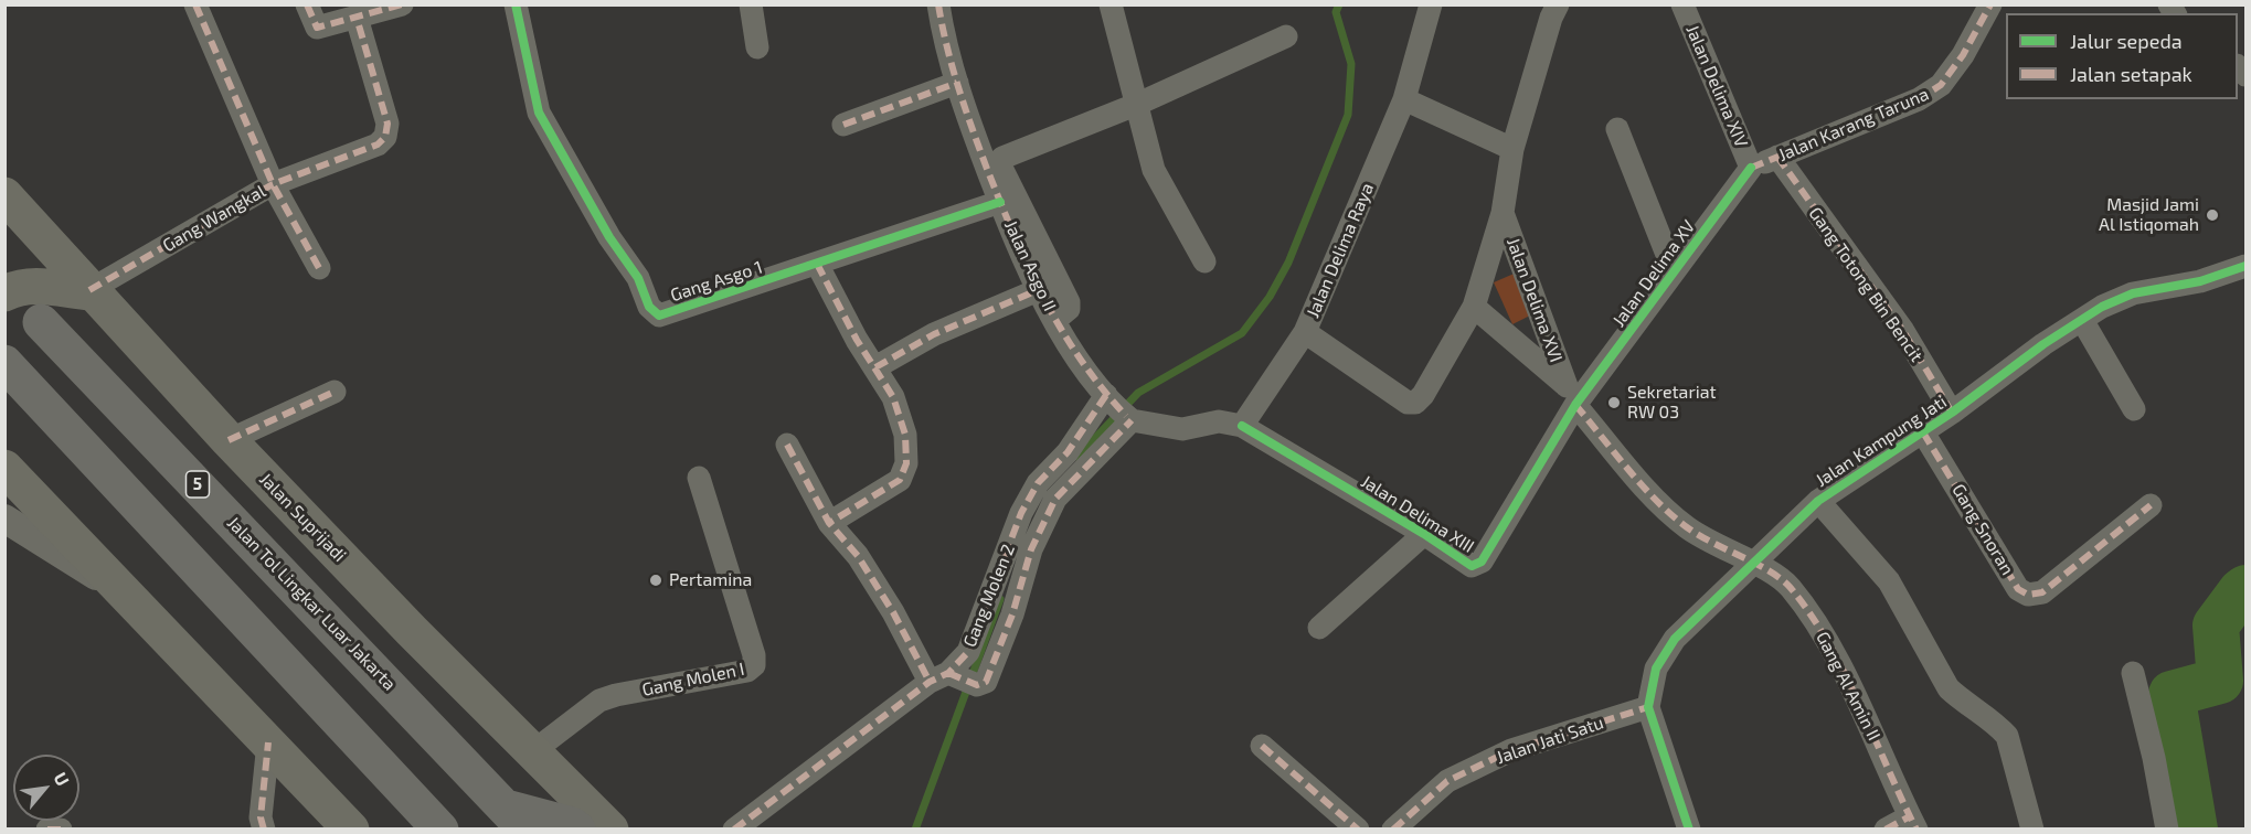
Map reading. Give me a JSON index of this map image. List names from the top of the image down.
{
  "streets": {
    "highway": ["5", "Jalan Tol Lingkar Luar Jakarta"],
    "main road": ["Jalan Suprijadi"],
    "street": [
      "Jalan Delima XIV",
      "Jalan Karang Taruna",
      "Gang Wangkal",
      "Jalan Delima Raya",
      "Jalan Asgo II",
      "Jalan Delima XV",
      "Gang Asgo 1",
      "Gang Totong Bin Bencit",
      "Jalan Delima XVI",
      "Jalan Kampung Jati",
      "Jalan Delima XIII",
      "Gang Snoran",
      "Gang Molen 2",
      "Gang Molen I",
      "Gang Al Amin II",
      "Jalan Jati Satu"
    ]
  },
  "crossings": [
    ["Jalan Delima XIV", "Jalan Karang Taruna"],
    ["Jalan Delima XIV", "Jalan Delima XV"],
    ["Jalan Karang Taruna", "Jalan Delima XV"],
    ["Jalan Karang Taruna", "Gang Totong Bin Bencit"],
    ["Gang Wangkal", "Jalan Suprijadi"],
    ["Jalan Delima Raya", "Jalan Delima XVI"],
    ["Jalan Delima Raya", "Jalan Delima XIII"],
    ["Jalan Asgo II", "Gang Asgo 1"],
    ["Jalan Asgo II", "Gang Molen 2"],
    ["Jalan Delima XV", "Jalan Delima XVI"],
    ["Jalan Delima XV", "Jalan Delima XIII"],
    ["Jalan Delima XV", "Gang Al Amin II"],
    ["Gang Totong Bin Bencit", "Jalan Kampung Jati"],
    ["Jalan Delima XVI", "Jalan Delima XIII"],
    ["Jalan Delima XVI", "Gang Al Amin II"],
    ["Jalan Kampung Jati", "Gang Snoran"],
    ["Jalan Kampung Jati", "Gang Al Amin II"],
    ["Jalan Kampung Jati", "Jalan Jati Satu"],
    ["Jalan Delima XIII", "Gang Al Amin II"],
    ["Jalan Suprijadi", "Gang Molen I"]
  ],
  "places": ["Masjid Jami Al Istiqomah", "Sekretariat RW 03", "Pertamina"],
  "legend": ["Jalur sepeda", "Jalan setapak"],
  "north": "top right"
}
